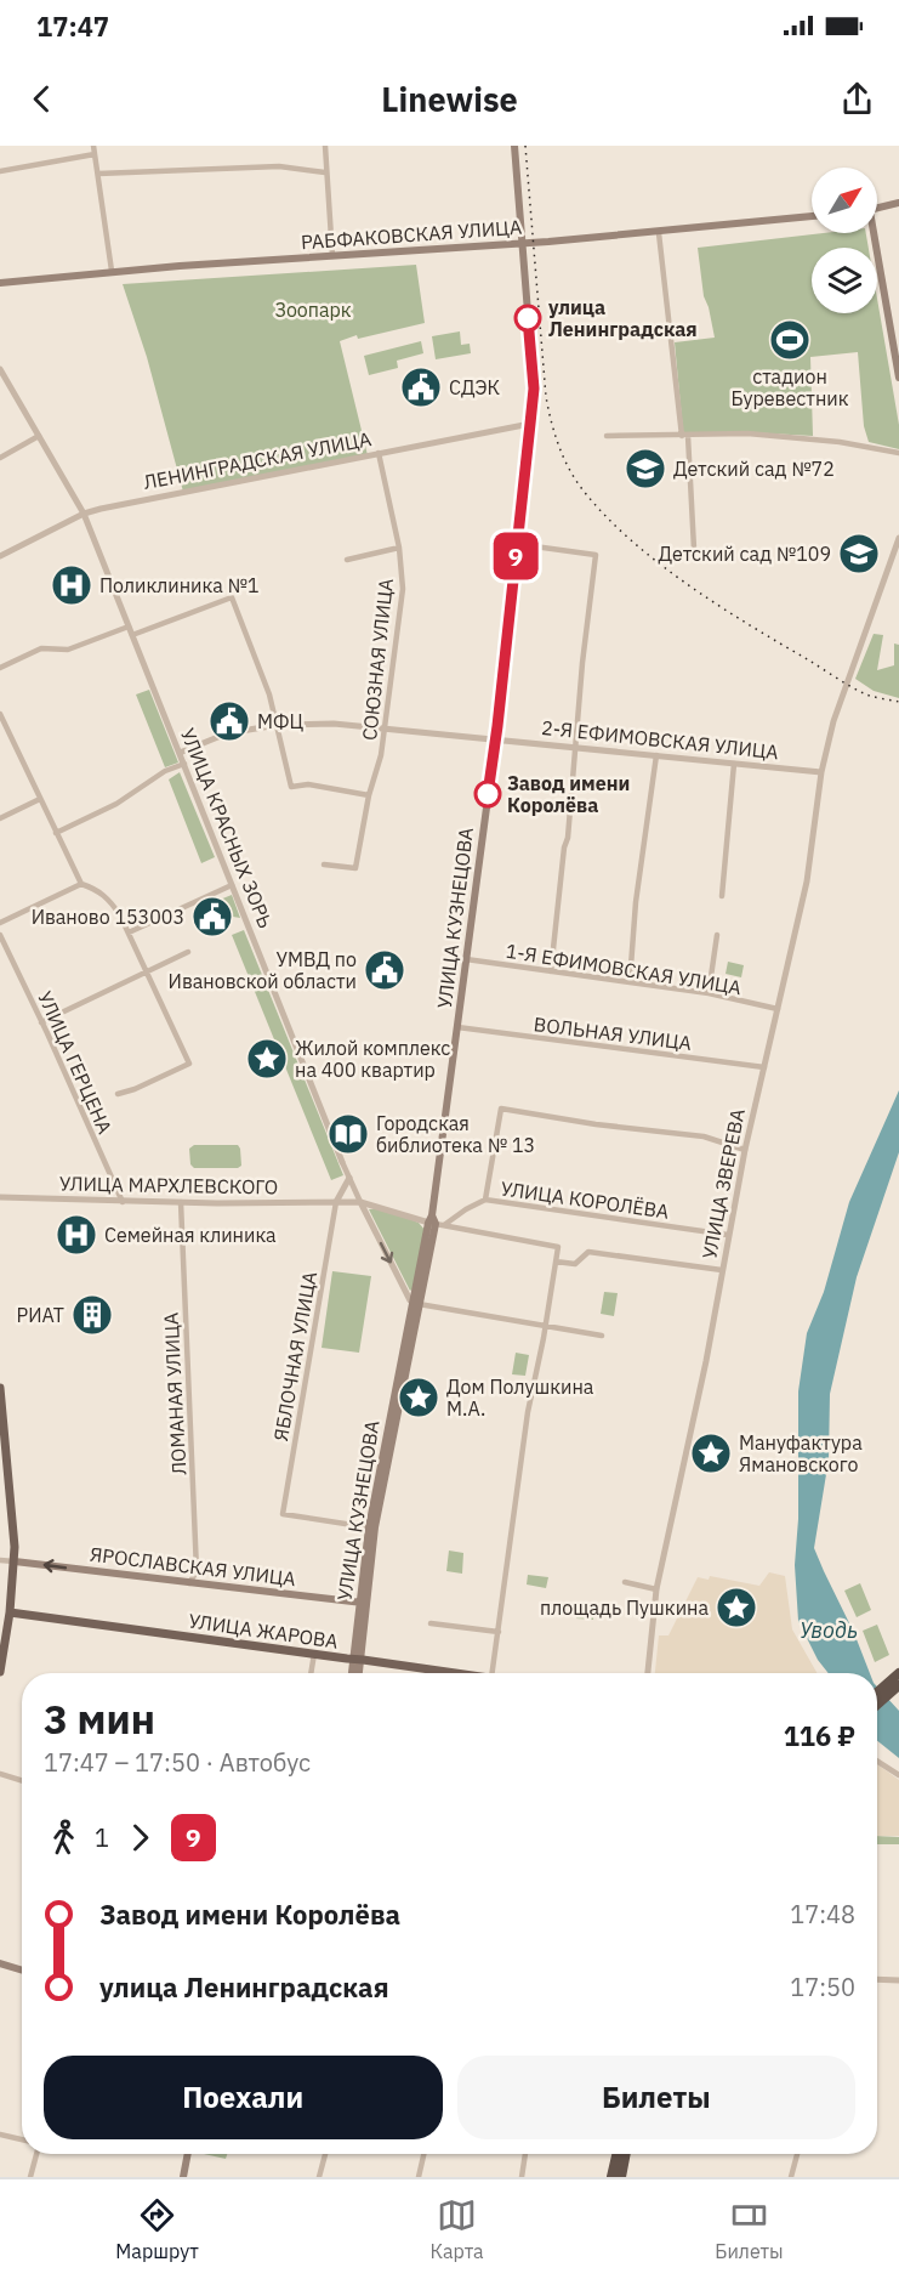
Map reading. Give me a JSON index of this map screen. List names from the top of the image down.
{
  "streets": {
    "main road": [
      "РАБФАКОВСКАЯ УЛИЦА",
      "УЛИЦА КУЗНЕЦОВА",
      "ЯРОСЛАВСКАЯ УЛИЦА",
      "УЛИЦА ЖАРОВА"
    ],
    "street": [
      "ЛЕНИНГРАДСКАЯ УЛИЦА",
      "СОЮЗНАЯ УЛИЦА",
      "2-Я ЕФИМОВСКАЯ УЛИЦА",
      "УЛИЦА КРАСНЫХ ЗОРЬ",
      "1-Я ЕФИМОВСКАЯ УЛИЦА",
      "ВОЛЬНАЯ УЛИЦА",
      "УЛИЦА ГЕРЦЕНА",
      "УЛИЦА ЗВЕРЕВА",
      "УЛИЦА МАРХЛЕВСКОГО",
      "УЛИЦА КОРОЛЁВА",
      "ЯБЛОЧНАЯ УЛИЦА",
      "ЛОМАНАЯ УЛИЦА"
    ]
  },
  "crossings": [
    ["РАБФАКОВСКАЯ УЛИЦА", "УЛИЦА КУЗНЕЦОВА"],
    ["ЛЕНИНГРАДСКАЯ УЛИЦА", "СОЮЗНАЯ УЛИЦА"],
    ["ЛЕНИНГРАДСКАЯ УЛИЦА", "УЛИЦА КРАСНЫХ ЗОРЬ"],
    ["ЛЕНИНГРАДСКАЯ УЛИЦА", "УЛИЦА КУЗНЕЦОВА"],
    ["СОЮЗНАЯ УЛИЦА", "2-Я ЕФИМОВСКАЯ УЛИЦА"],
    ["2-Я ЕФИМОВСКАЯ УЛИЦА", "УЛИЦА КРАСНЫХ ЗОРЬ"],
    ["2-Я ЕФИМОВСКАЯ УЛИЦА", "УЛИЦА КУЗНЕЦОВА"],
    ["2-Я ЕФИМОВСКАЯ УЛИЦА", "УЛИЦА ЗВЕРЕВА"],
    ["УЛИЦА КРАСНЫХ ЗОРЬ", "УЛИЦА КУЗНЕЦОВА"],
    ["УЛИЦА КРАСНЫХ ЗОРЬ", "УЛИЦА МАРХЛЕВСКОГО"],
    ["УЛИЦА КУЗНЕЦОВА", "1-Я ЕФИМОВСКАЯ УЛИЦА"],
    ["УЛИЦА КУЗНЕЦОВА", "ВОЛЬНАЯ УЛИЦА"],
    ["УЛИЦА КУЗНЕЦОВА", "УЛИЦА МАРХЛЕВСКОГО"],
    ["УЛИЦА КУЗНЕЦОВА", "ЯБЛОЧНАЯ УЛИЦА"],
    ["УЛИЦА КУЗНЕЦОВА", "ЯРОСЛАВСКАЯ УЛИЦА"],
    ["УЛИЦА КУЗНЕЦОВА", "УЛИЦА ЖАРОВА"],
    ["1-Я ЕФИМОВСКАЯ УЛИЦА", "УЛИЦА ЗВЕРЕВА"],
    ["ВОЛЬНАЯ УЛИЦА", "УЛИЦА ЗВЕРЕВА"],
    ["УЛИЦА ГЕРЦЕНА", "УЛИЦА МАРХЛЕВСКОГО"],
    ["УЛИЦА ЗВЕРЕВА", "УЛИЦА КОРОЛЁВА"],
    ["УЛИЦА МАРХЛЕВСКОГО", "УЛИЦА КОРОЛЁВА"],
    ["УЛИЦА МАРХЛЕВСКОГО", "ЯБЛОЧНАЯ УЛИЦА"],
    ["УЛИЦА МАРХЛЕВСКОГО", "ЛОМАНАЯ УЛИЦА"],
    ["ЛОМАНАЯ УЛИЦА", "ЯРОСЛАВСКАЯ УЛИЦА"]
  ],
  "one_way": ["ЯРОСЛАВСКАЯ УЛИЦА"],
  "water": ["Уводь"],
  "parks": ["Зоопарк"],
  "places": {
    "other": ["улица Ленинградская", "Завод имени Королёва"],
    "sports": ["стадион Буревестник"],
    "public building": [
      "СДЭК",
      "МФЦ",
      "Иваново 153003",
      "УМВД по Ивановской области"
    ],
    "school or university": ["Детский сад №72", "Детский сад №109"],
    "hospital": ["Поликлиника №1", "Семейная клиника"],
    "place": [
      "Жилой комплекс на 400 квартир",
      "Дом Полушкина М.А.",
      "Мануфактура Ямановского",
      "площадь Пушкина"
    ],
    "library": ["Городская библиотека № 13"],
    "building": ["РИАТ"]
  },
  "lines": ["bus line 9"],
  "north": "top right",
  "page": {
    "status": "17:47",
    "header": "Linewise",
    "on_map": "9",
    "heading": ["3 мин", "17:47 – 17:50 · Автобус", "116 ₽"],
    "legs": ["1", "9"],
    "list": [
      {
        "name": "Завод имени Королёва",
        "value": "17:48"
      },
      {
        "name": "улица Ленинградская",
        "value": "17:50"
      }
    ],
    "buttons": ["Поехали", "Билеты"],
    "tabs": ["Маршрут", "Карта", "Билеты"]
  }
}
